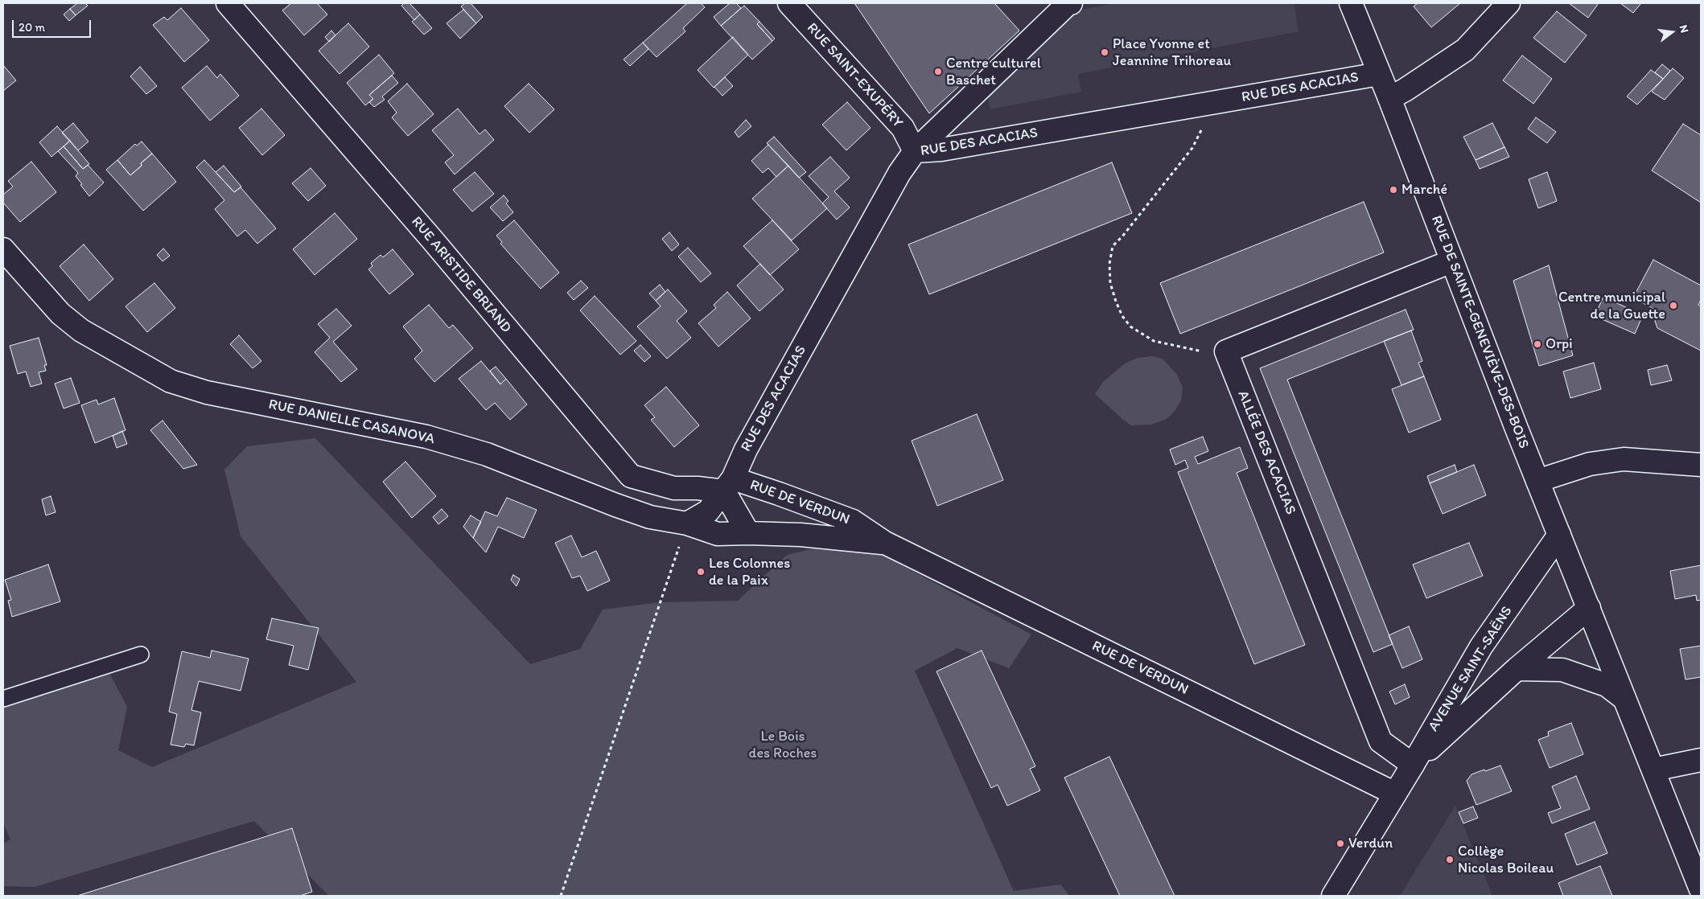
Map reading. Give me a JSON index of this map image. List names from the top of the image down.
{
  "streets": {
    "street": [
      "RUE SAINT-EXUPÉRY",
      "RUE DES ACACIAS",
      "RUE ARISTIDE BRIAND",
      "RUE DE SAINTE-GENEVIÈVE-DES-BOIS",
      "RUE DANIELLE CASANOVA",
      "ALLÉE DES ACACIAS",
      "RUE DE VERDUN",
      "AVENUE SAINT-SAËNS"
    ]
  },
  "crossings": [
    ["RUE SAINT-EXUPÉRY", "RUE DES ACACIAS"],
    ["RUE DES ACACIAS", "RUE DE SAINTE-GENEVIÈVE-DES-BOIS"],
    ["RUE DES ACACIAS", "RUE DE VERDUN"],
    ["RUE DE SAINTE-GENEVIÈVE-DES-BOIS", "AVENUE SAINT-SAËNS"],
    ["RUE DANIELLE CASANOVA", "RUE DE VERDUN"],
    ["ALLÉE DES ACACIAS", "AVENUE SAINT-SAËNS"],
    ["RUE DE VERDUN", "AVENUE SAINT-SAËNS"]
  ],
  "parks": ["Le Bois des Roches"],
  "places": [
    "Place Yvonne et Jeannine Trihoreau",
    "Centre culturel Baschet",
    "Marché",
    "Centre municipal de la Guette",
    "Orpi",
    "Les Colonnes de la Paix",
    "Verdun",
    "Collège Nicolas Boileau"
  ],
  "scale_bar": "20 m",
  "north": "right"
}
